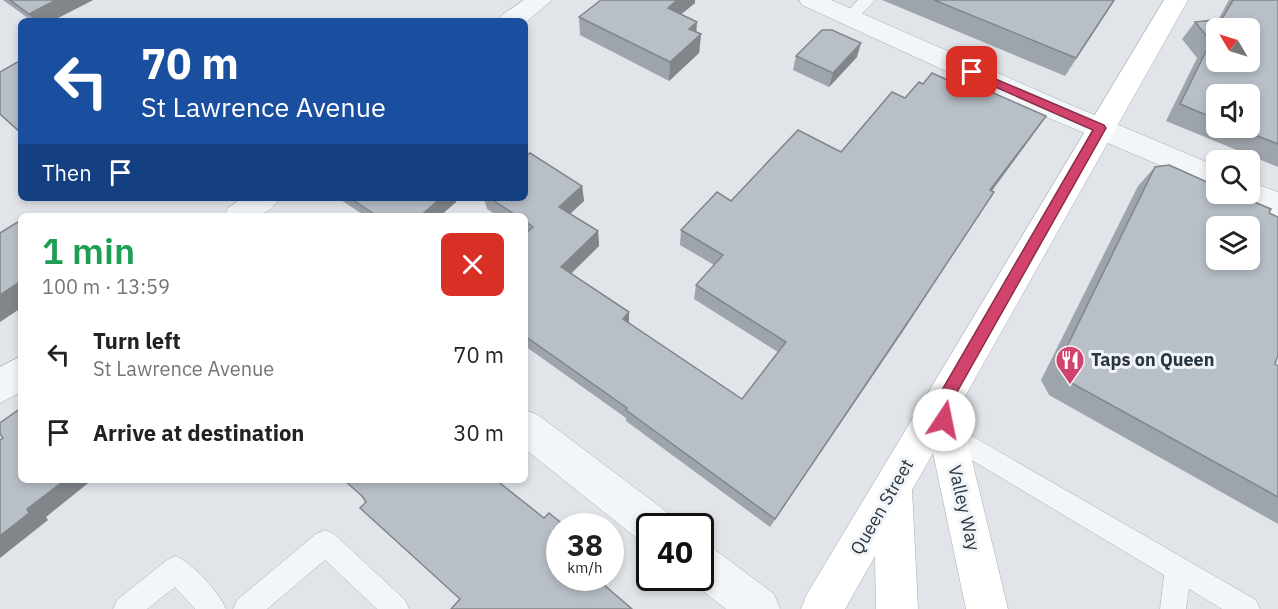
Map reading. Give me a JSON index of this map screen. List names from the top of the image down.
{
  "streets": {
    "street": ["Queen Street", "Valley Way"]
  },
  "crossings": [
    ["Queen Street", "Valley Way"]
  ],
  "places": {
    "restaurant": ["Taps on Queen"]
  },
  "north": "top left",
  "page": {
    "turn": ["70 m", "St Lawrence Avenue"],
    "then": "Then",
    "heading": ["1 min", "100 m · 13:59"],
    "list": [
      {
        "name": "Turn left",
        "note": "St Lawrence Avenue",
        "value": "70 m"
      },
      {
        "name": "Arrive at destination",
        "value": "30 m"
      }
    ],
    "speed": "38 km/h",
    "limit": "40"
  }
}
